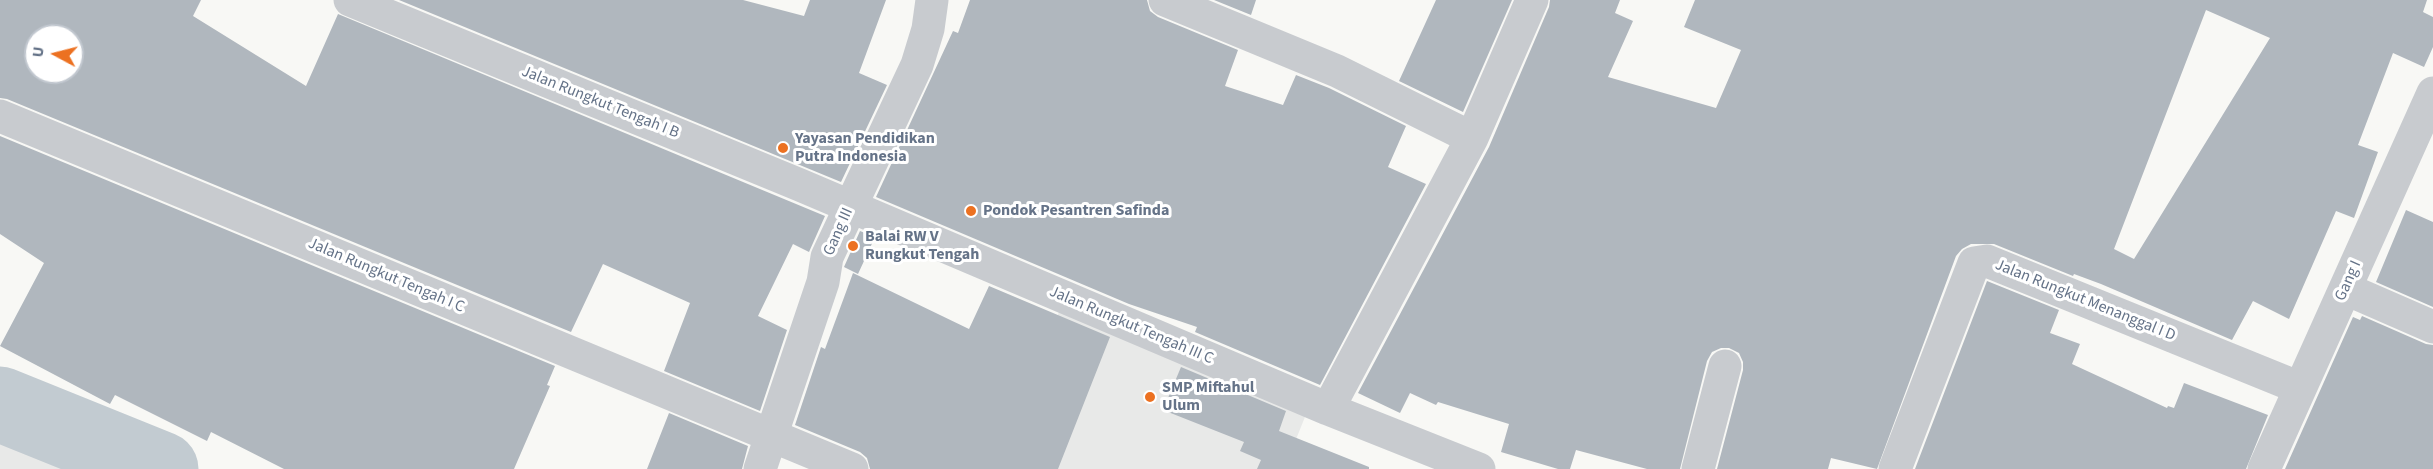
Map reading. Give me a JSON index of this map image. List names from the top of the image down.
{
  "streets": {
    "street": [
      "Jalan Rungkut Tengah I B",
      "Gang III",
      "Jalan Rungkut Tengah I C",
      "Gang I",
      "Jalan Rungkut Menanggal I D",
      "Jalan Rungkut Tengah III C"
    ]
  },
  "crossings": [
    ["Jalan Rungkut Tengah I B", "Gang III"],
    ["Jalan Rungkut Tengah I B", "Jalan Rungkut Tengah III C"],
    ["Gang III", "Jalan Rungkut Tengah I C"],
    ["Gang III", "Jalan Rungkut Tengah III C"],
    ["Gang I", "Jalan Rungkut Menanggal I D"]
  ],
  "places": [
    "Yayasan Pendidikan Putra Indonesia",
    "Pondok Pesantren Safinda",
    "Balai RW V Rungkut Tengah",
    "SMP Miftahul Ulum"
  ],
  "north": "left"
}
